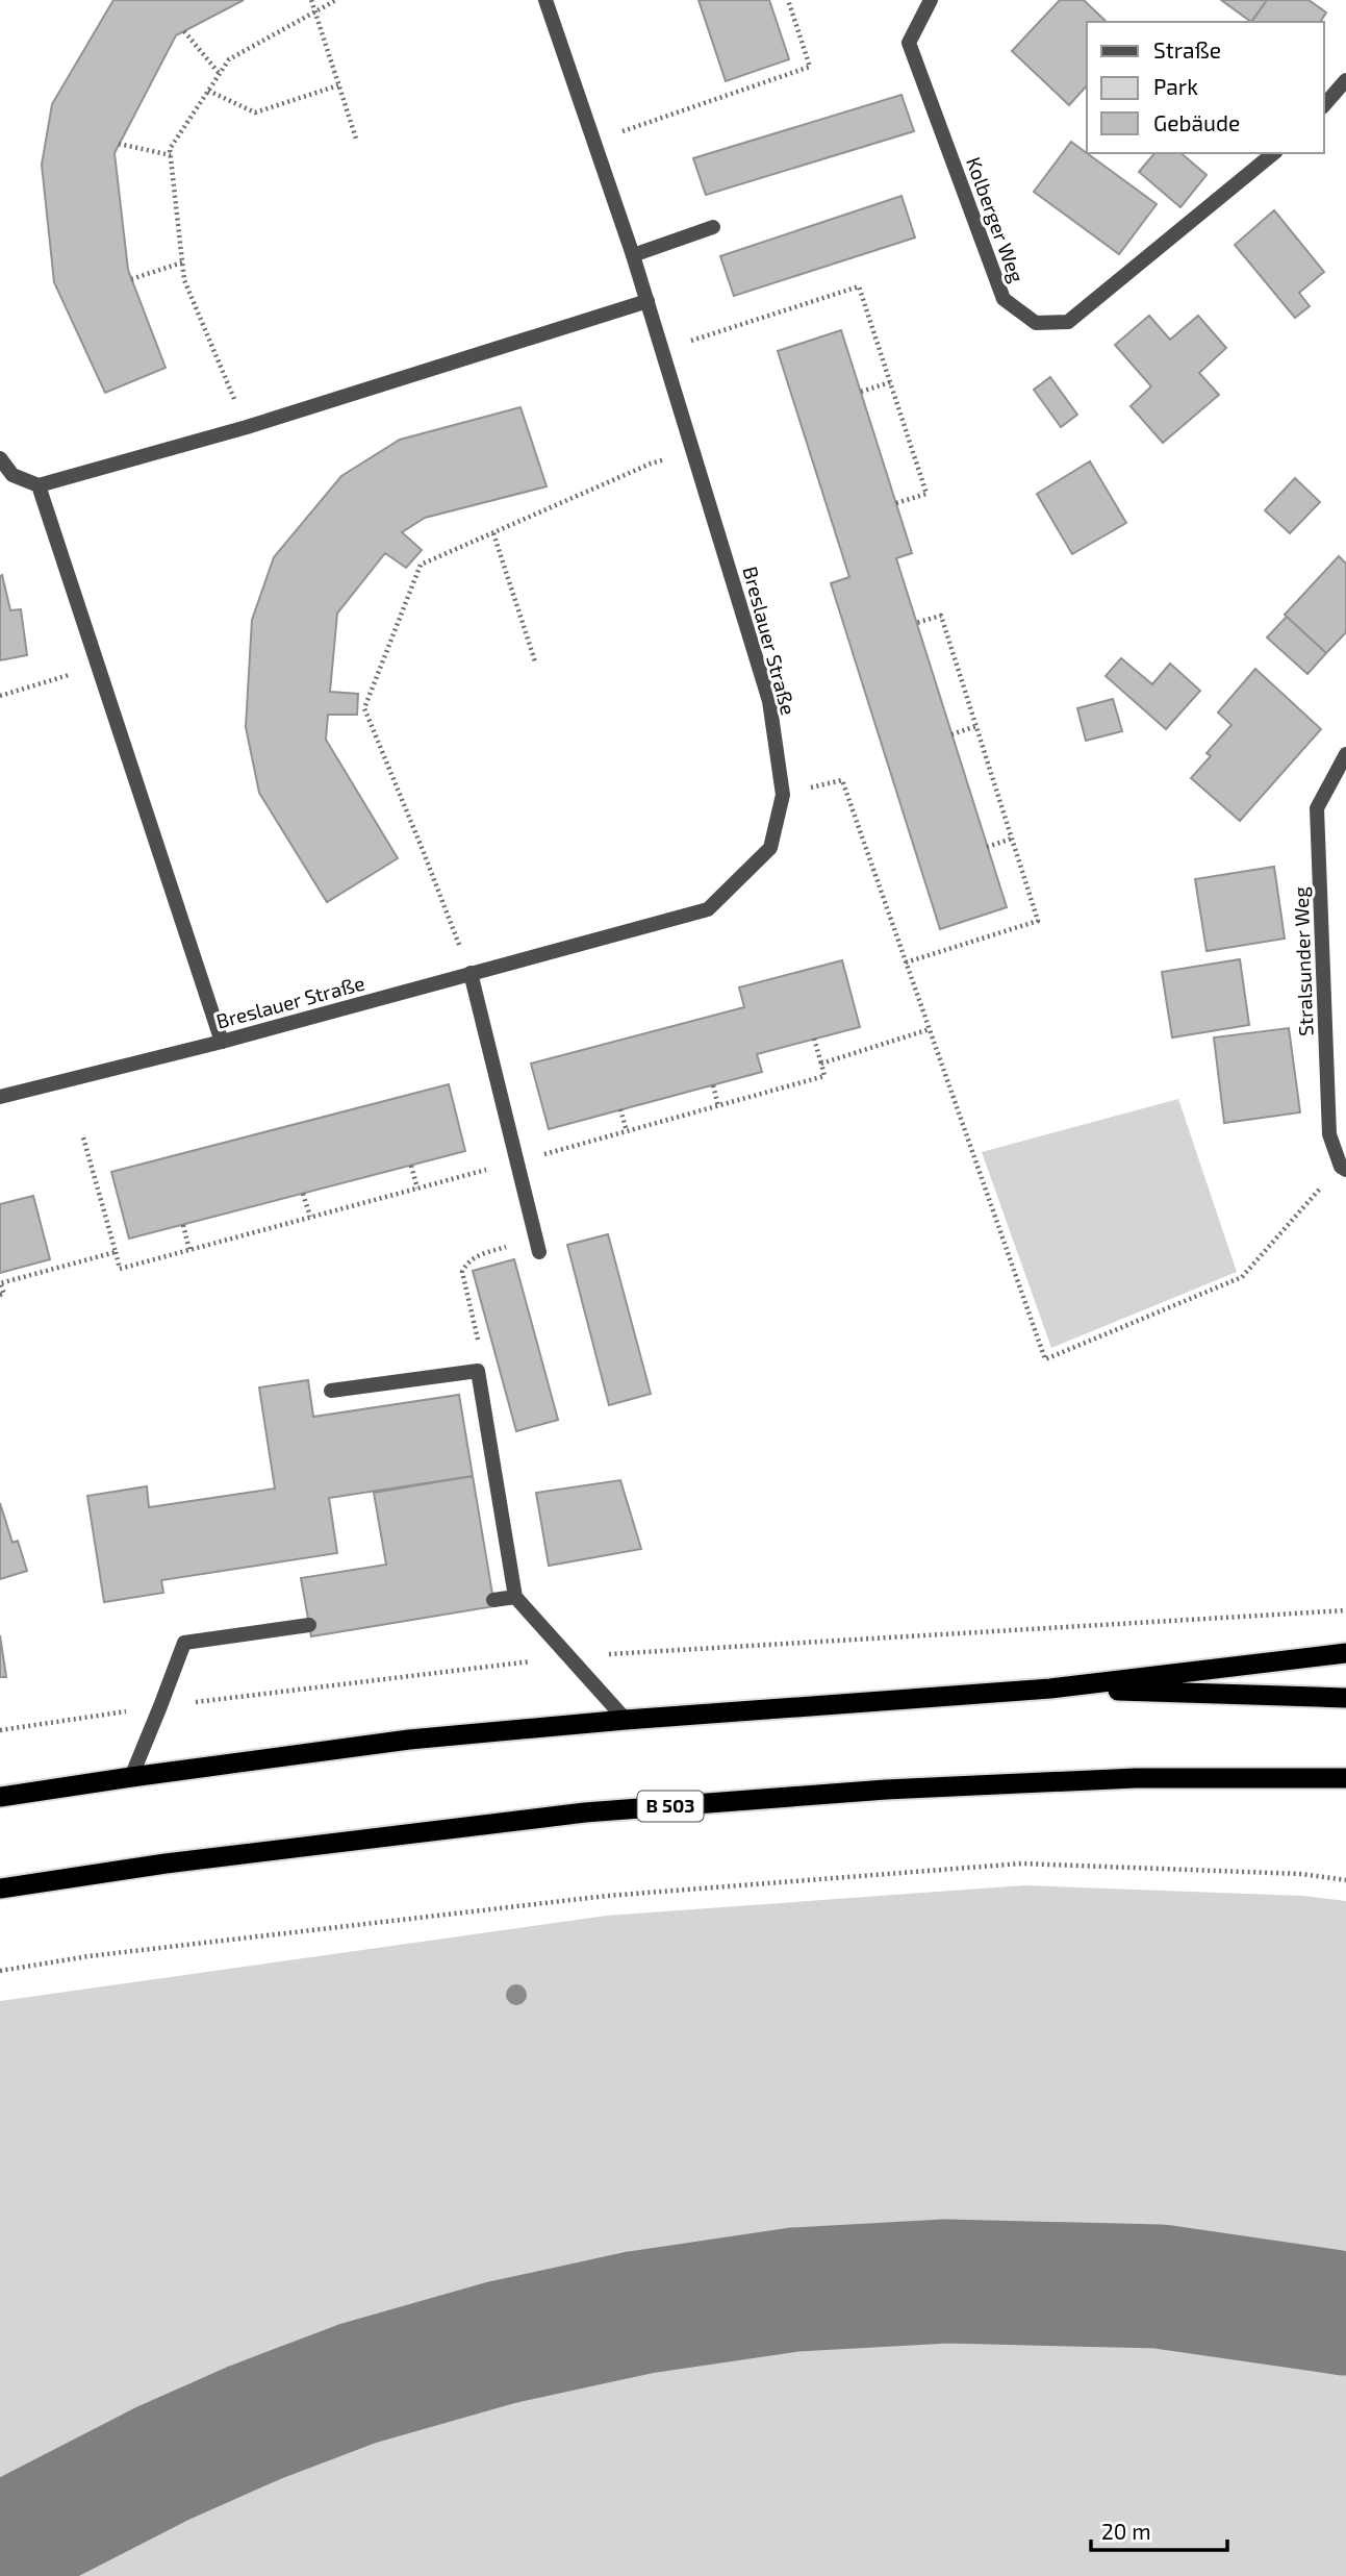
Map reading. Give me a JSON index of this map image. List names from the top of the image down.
{
  "streets": {
    "highway": ["B 503"],
    "street": ["Kolberger Weg", "Breslauer Straße", "Stralsunder Weg"]
  },
  "legend": ["Straße", "Park", "Gebäude"],
  "scale_bar": "20 m"
}
